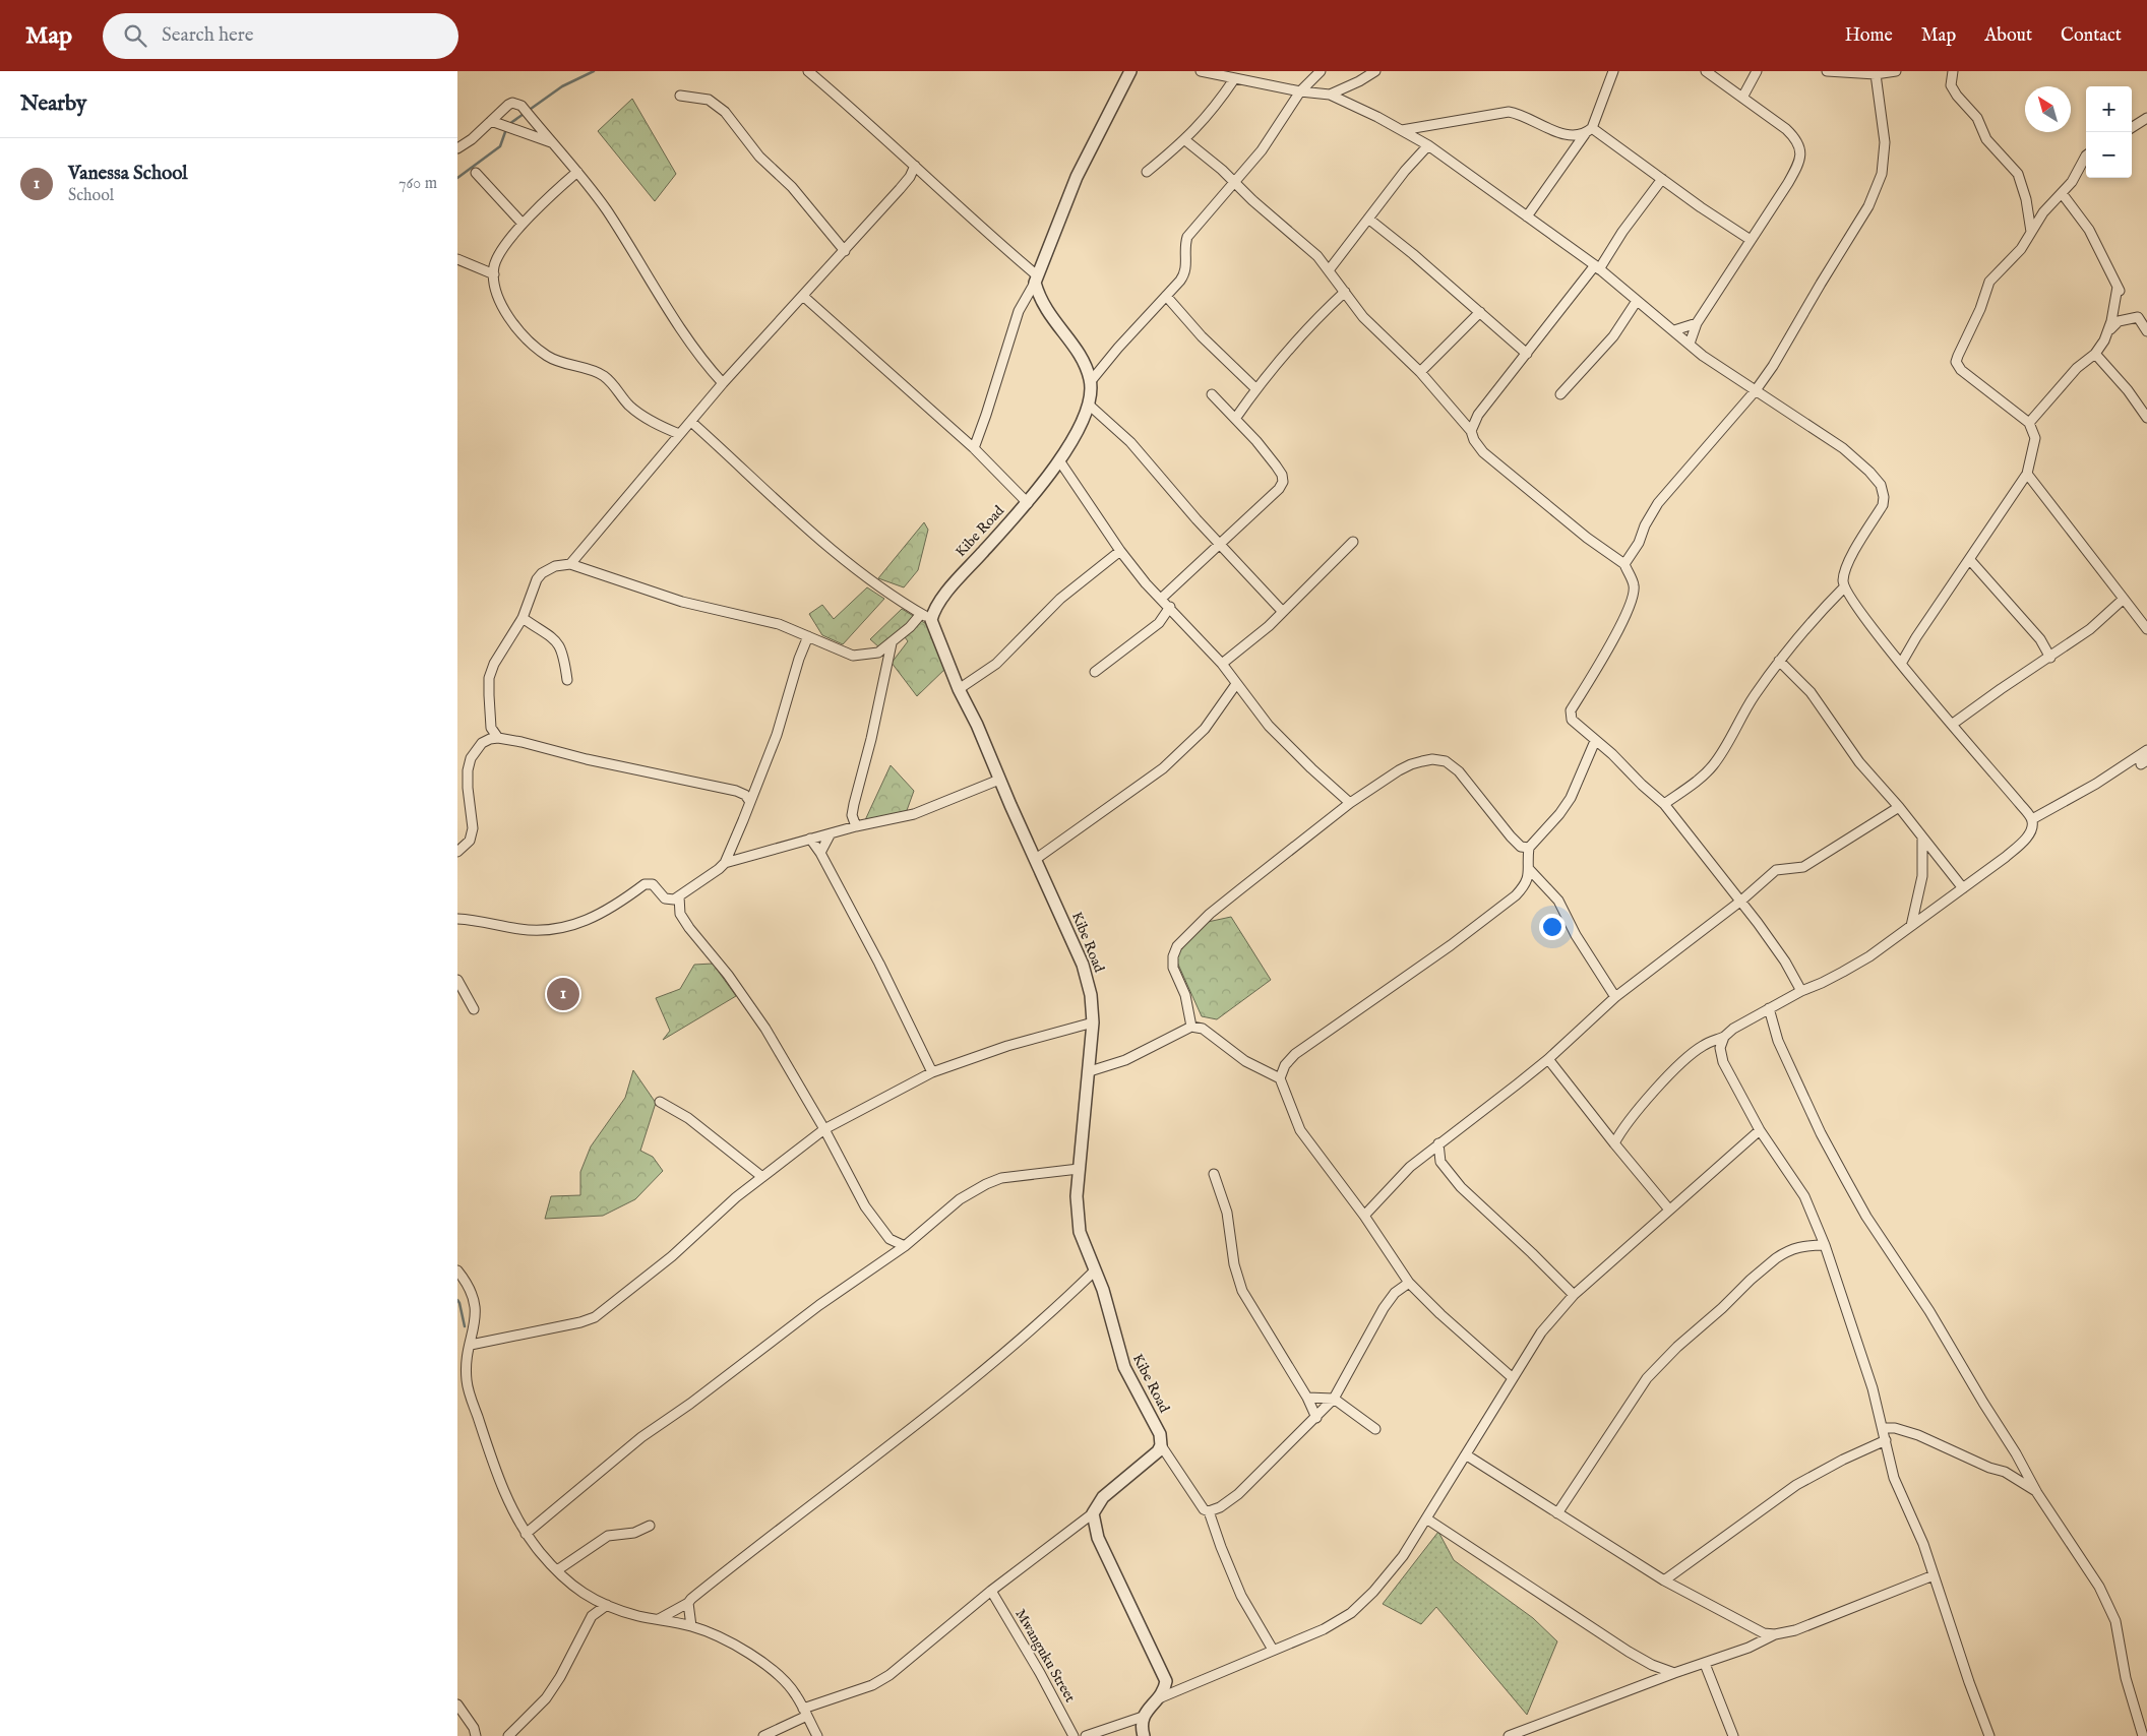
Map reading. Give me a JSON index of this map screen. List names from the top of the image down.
{
  "streets": {
    "street": ["Kibe Road", "Mwanguku Street"]
  },
  "north": "top left",
  "page": {
    "header": "Map",
    "search": "Search here",
    "nav": [
      "Home",
      "Map",
      "About",
      "Contact"
    ],
    "heading": "Nearby",
    "map_buttons": ["+", "−"],
    "list": [
      {
        "mark": "1",
        "name": "Vanessa School",
        "note": "School",
        "value": "760 m"
      }
    ],
    "pins": "1"
  }
}
